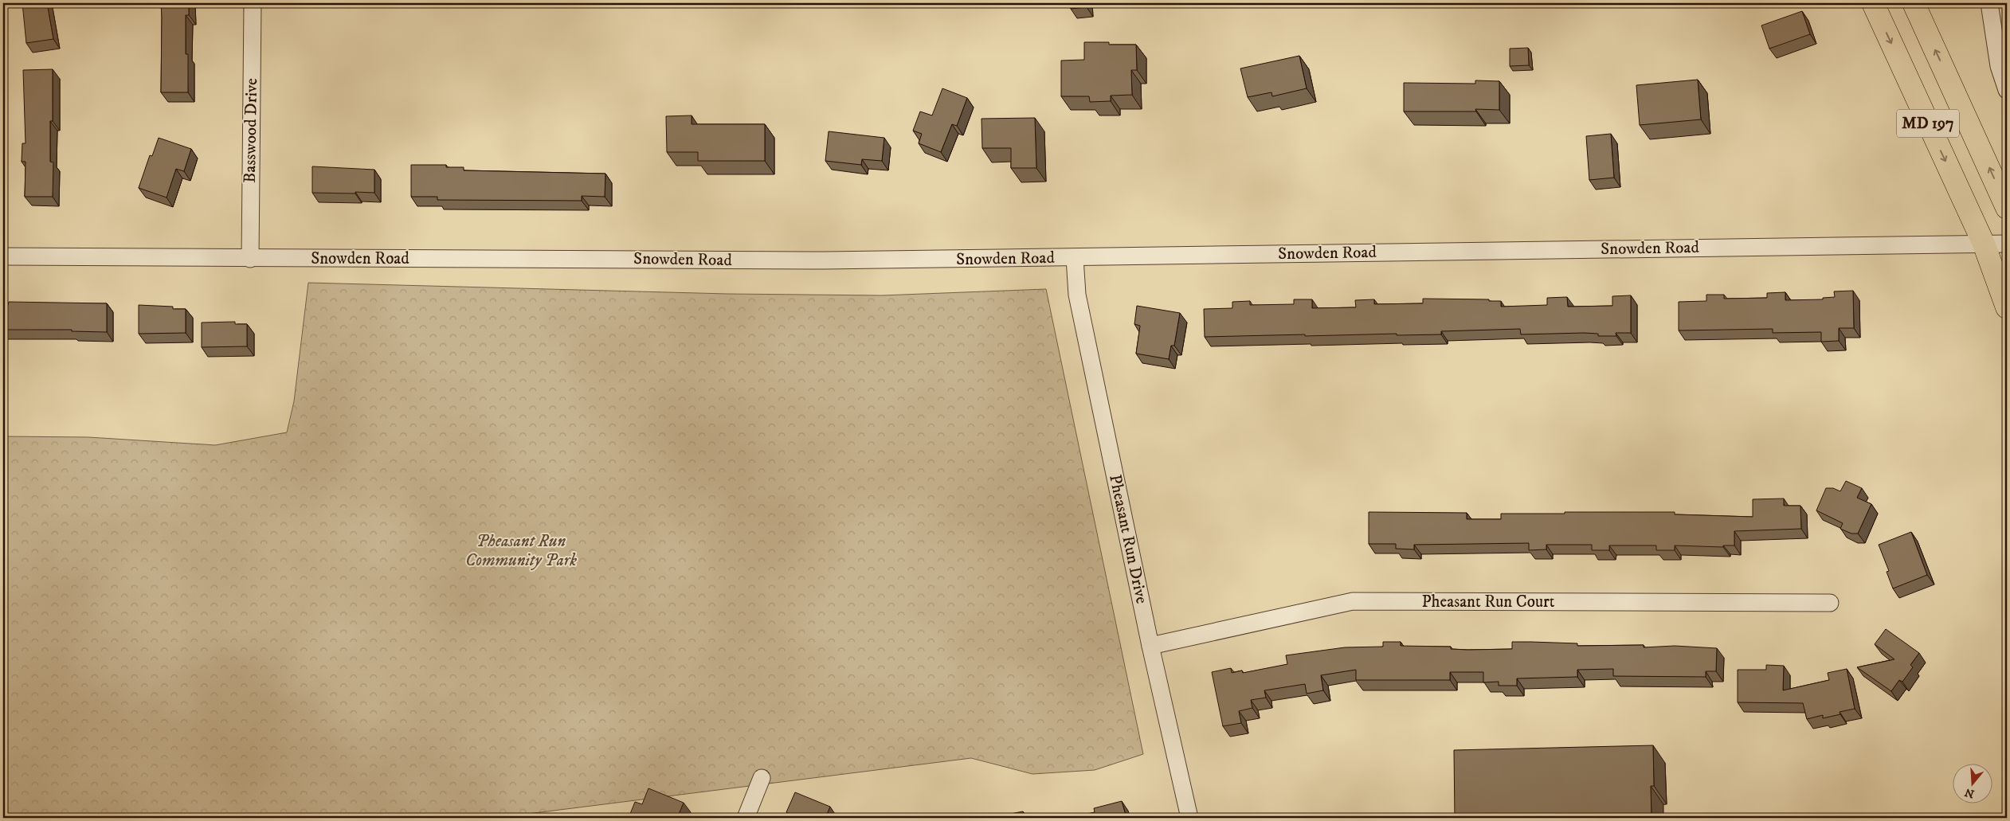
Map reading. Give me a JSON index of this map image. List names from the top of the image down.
{
  "streets": {
    "main road": ["MD 197"],
    "street": [
      "Basswood Drive",
      "Snowden Road",
      "Pheasant Run Drive",
      "Pheasant Run Court"
    ]
  },
  "crossings": [
    ["MD 197", "Snowden Road"],
    ["Basswood Drive", "Snowden Road"],
    ["Snowden Road", "Pheasant Run Drive"],
    ["Pheasant Run Drive", "Pheasant Run Court"]
  ],
  "parks": ["Pheasant Run Community Park"],
  "north": "bottom"
}
